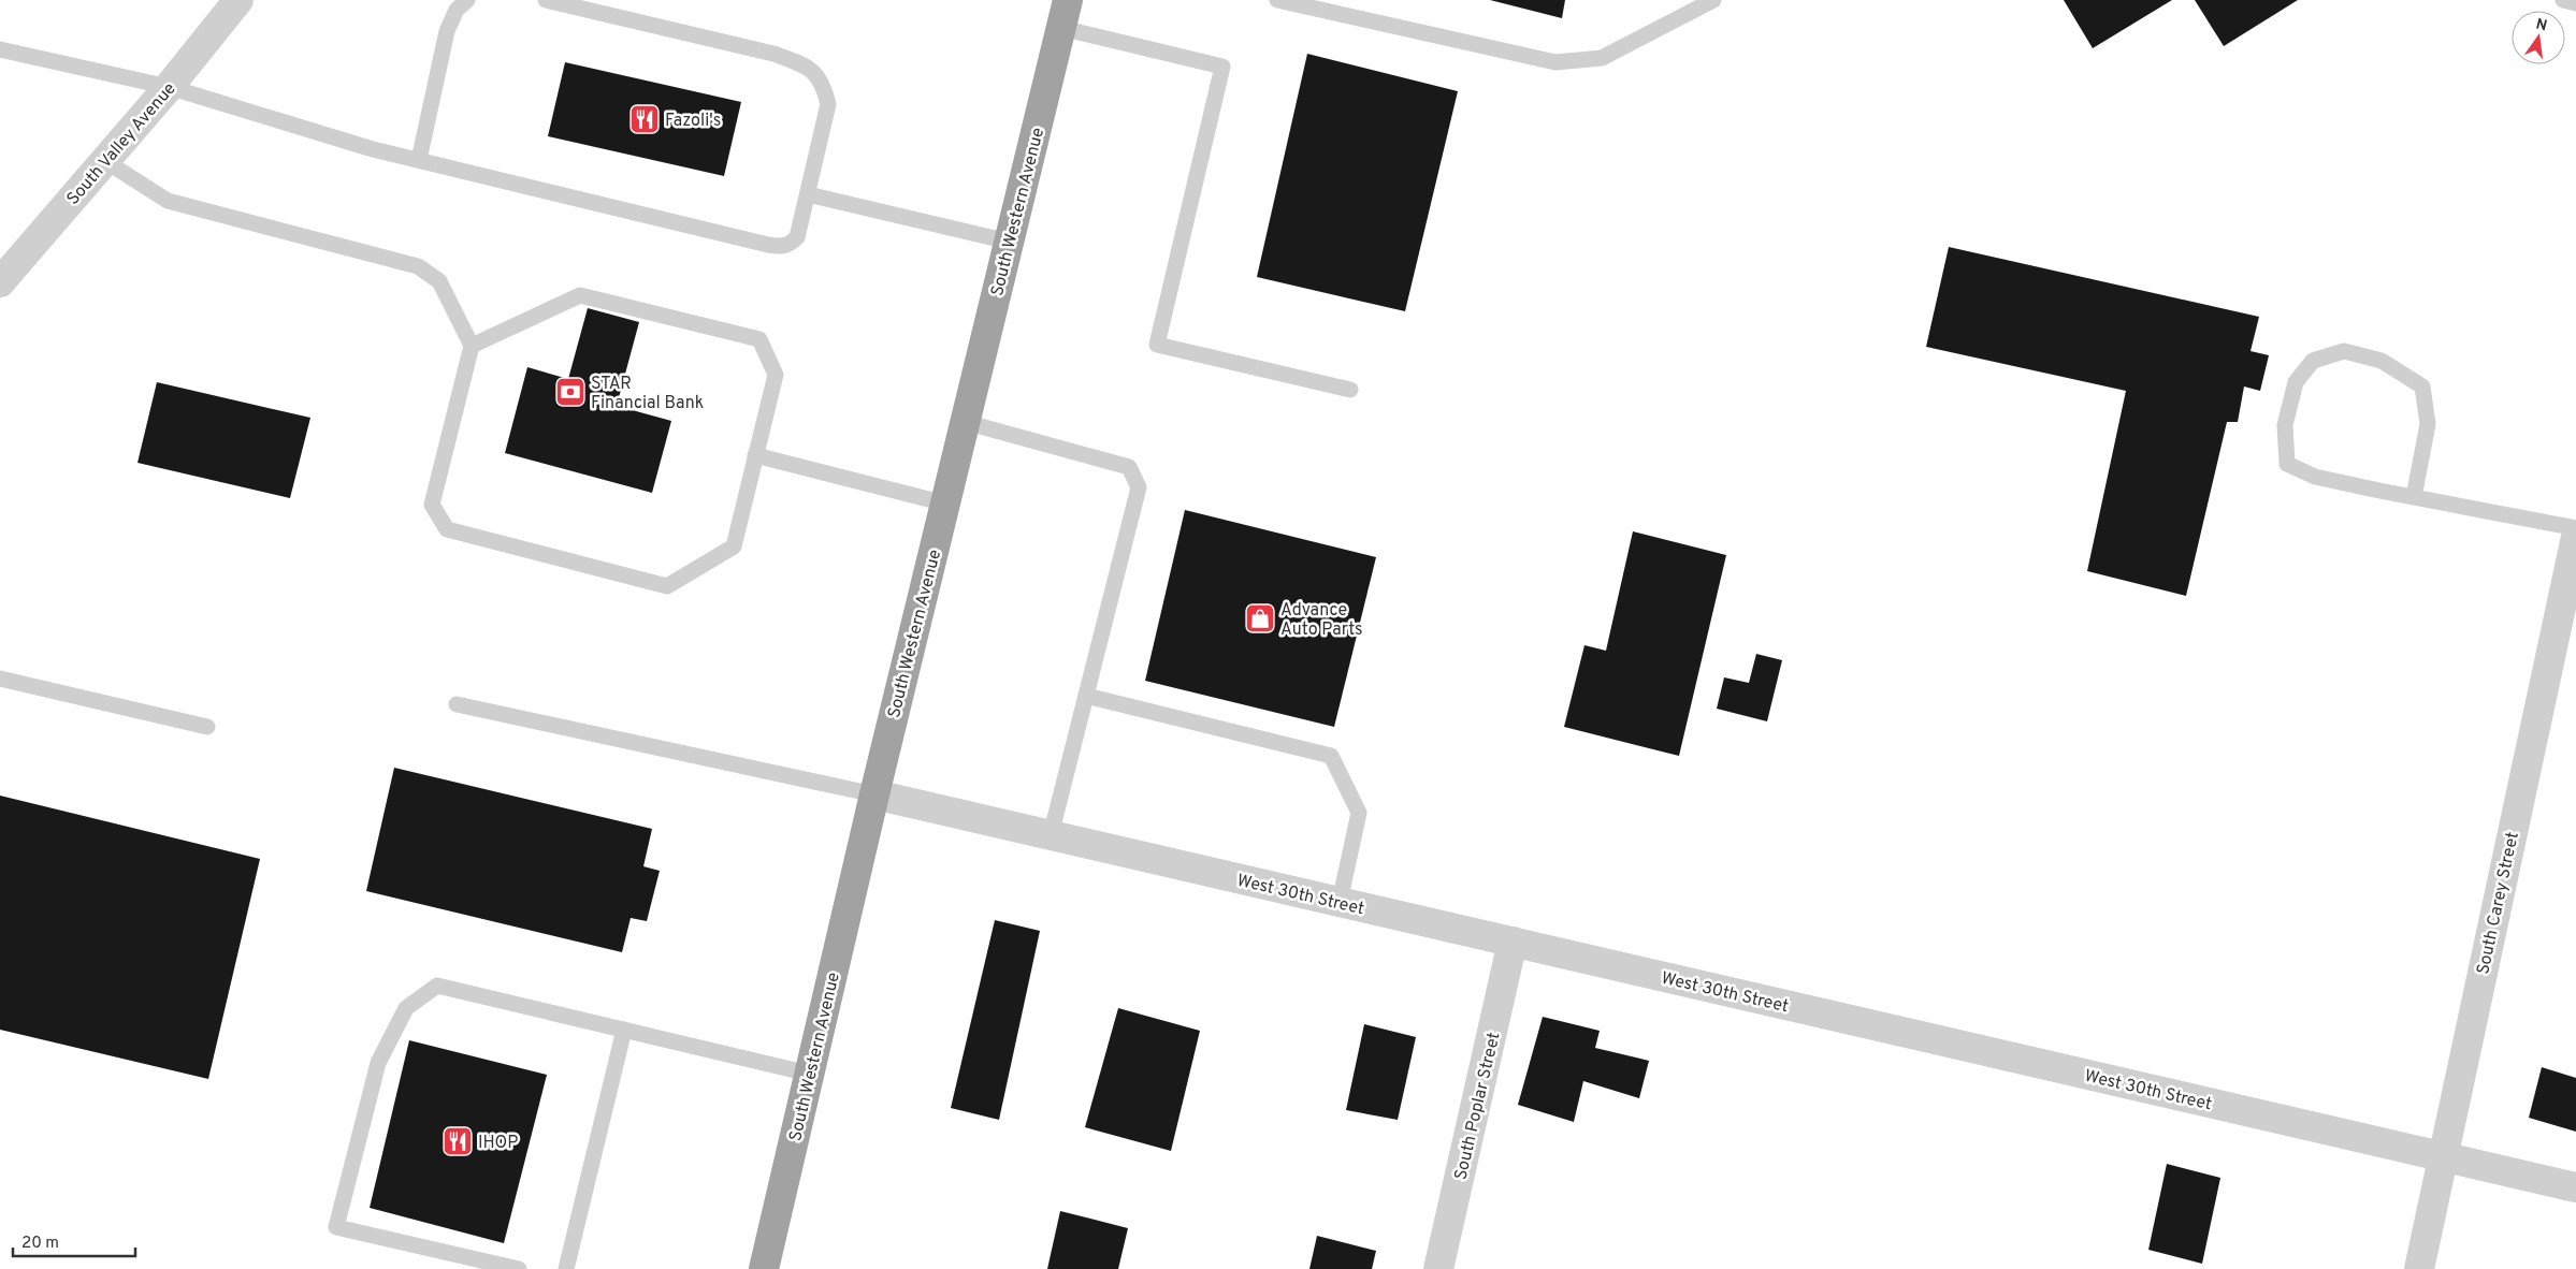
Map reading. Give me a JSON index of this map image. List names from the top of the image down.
{
  "streets": {
    "highway": ["South Western Avenue"],
    "street": [
      "South Valley Avenue",
      "West 30th Street",
      "South Carey Street",
      "South Poplar Street"
    ]
  },
  "crossings": [
    ["South Western Avenue", "West 30th Street"],
    ["West 30th Street", "South Carey Street"],
    ["West 30th Street", "South Poplar Street"]
  ],
  "places": {
    "restaurant": ["Fazoli's", "IHOP"],
    "bank": ["STAR Financial Bank"],
    "shop": ["Advance Auto Parts"]
  },
  "scale_bar": "20 m",
  "north": "top"
}
